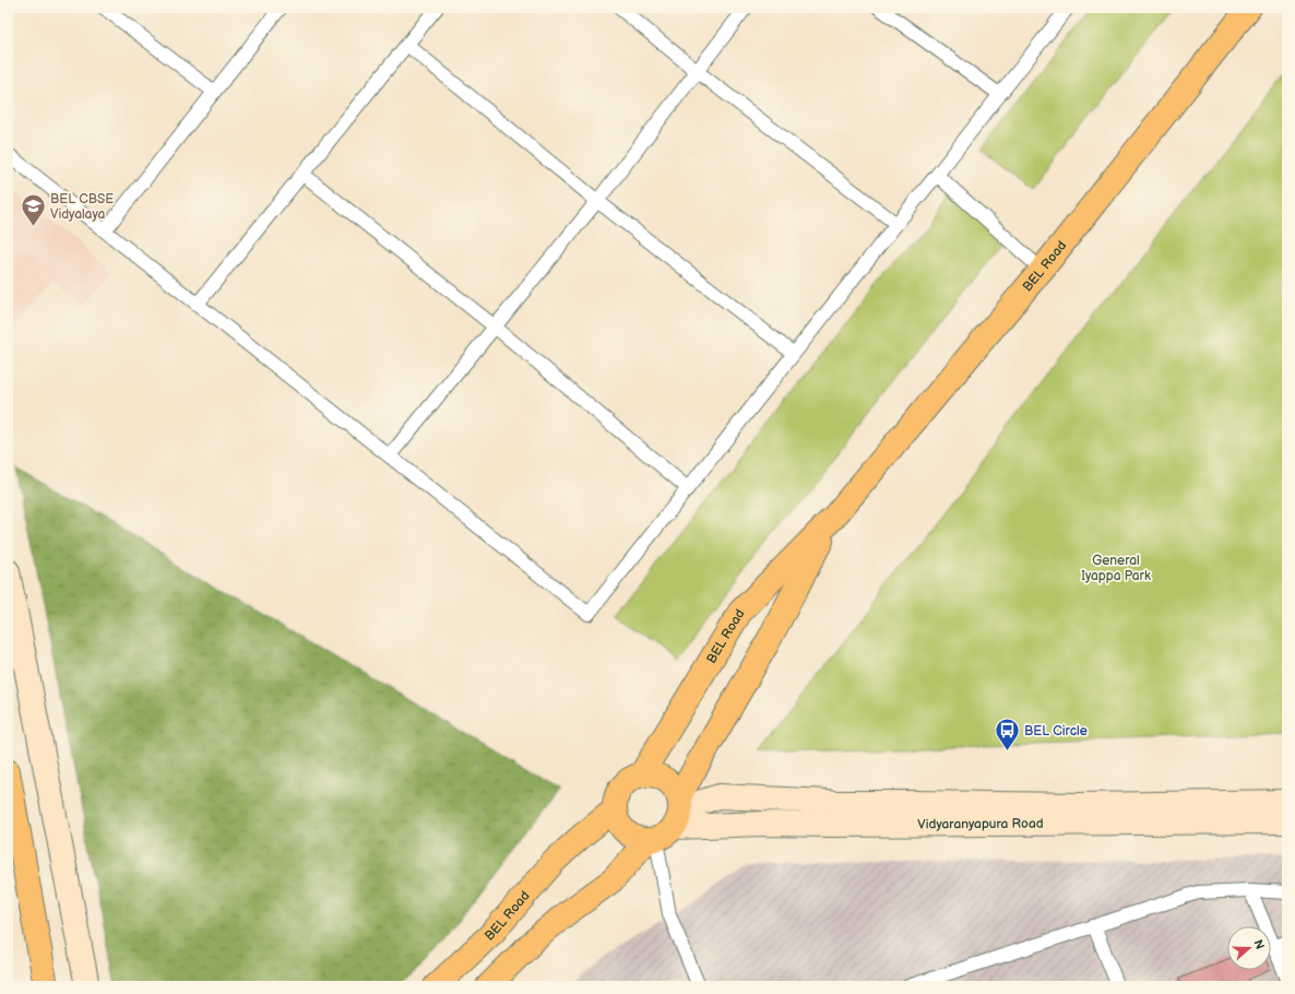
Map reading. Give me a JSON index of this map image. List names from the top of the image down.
{
  "streets": {
    "main road": ["BEL Road", "Vidyaranyapura Road"]
  },
  "crossings": [
    ["BEL Road", "Vidyaranyapura Road"]
  ],
  "parks": ["General Iyappa Park"],
  "places": {
    "school or university": ["BEL CBSE Vidyalaya"],
    "bus stop": ["BEL Circle"]
  },
  "north": "right"
}
